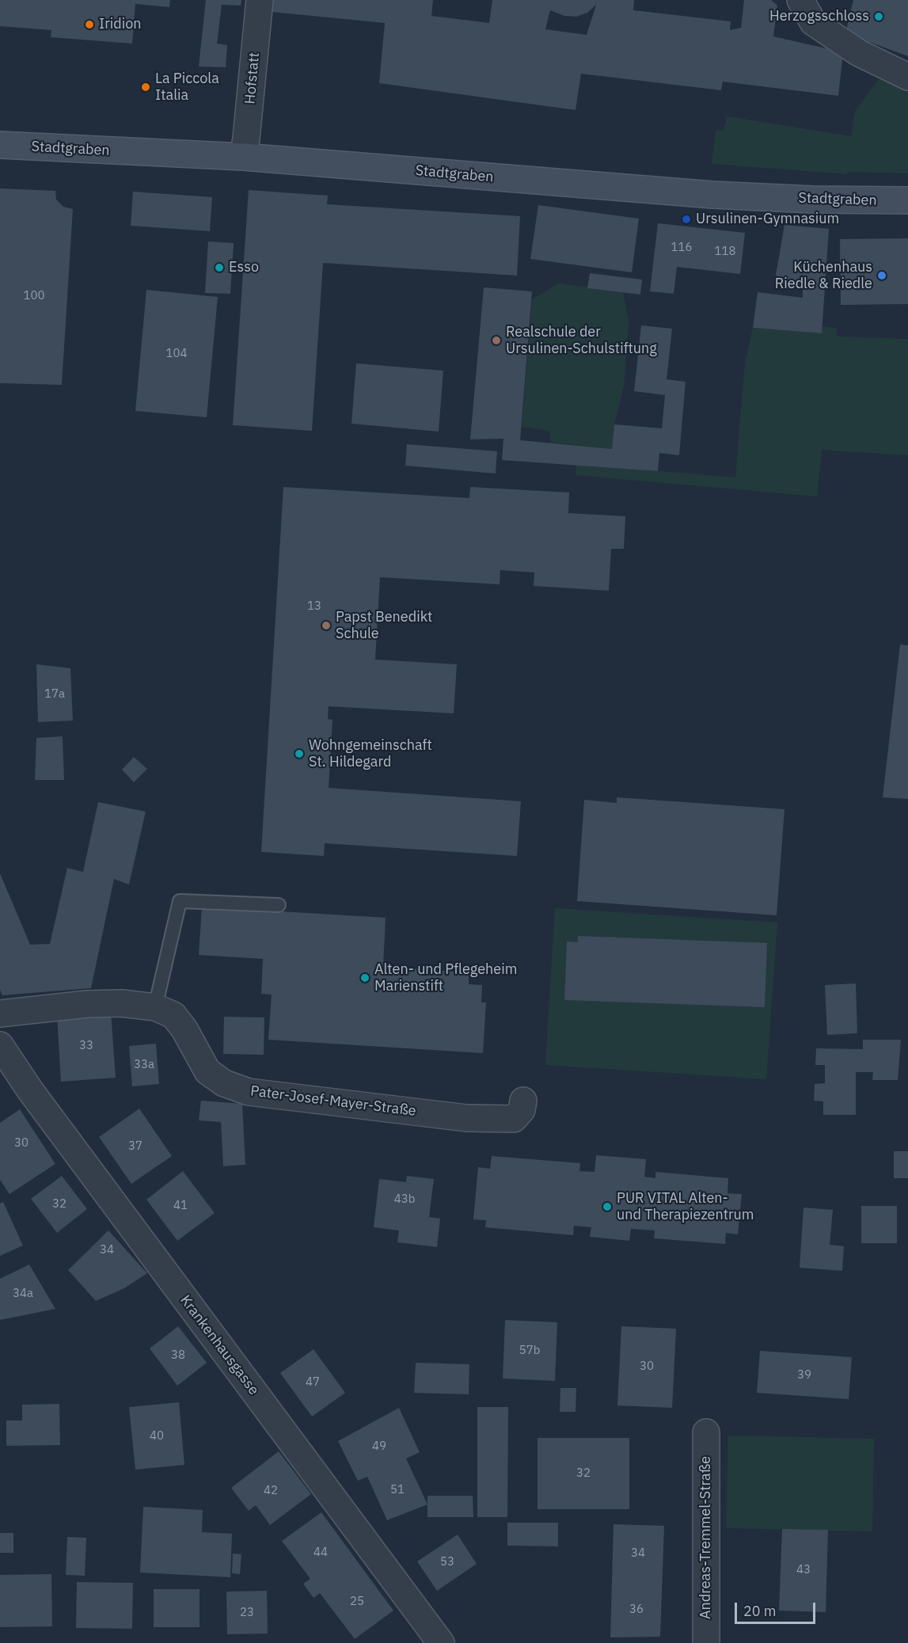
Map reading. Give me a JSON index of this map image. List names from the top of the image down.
{
  "streets": {
    "main road": ["Stadtgraben"],
    "street": [
      "Hofstatt",
      "Pater-Josef-Mayer-Straße",
      "Krankenhausgasse",
      "Andreas-Tremmel-Straße"
    ]
  },
  "crossings": [
    ["Hofstatt", "Stadtgraben"]
  ],
  "places": [
    "Herzogsschloss",
    "Iridion",
    "La Piccola Italia",
    "Ursulinen-Gymnasium",
    "Esso",
    "Küchenhaus Riedle & Riedle",
    "Realschule der Ursulinen-Schulstiftung",
    "Papst Benedikt Schule",
    "Wohngemeinschaft St. Hildegard",
    "Alten- und Pflegeheim Marienstift",
    "PUR VITAL Alten- und Therapiezentrum"
  ],
  "house_numbers": [
    "116",
    "118",
    "100",
    "104",
    "13",
    "17a",
    "33",
    "33a",
    "30",
    "37",
    "43b",
    "32",
    "41",
    "34",
    "34a",
    "57b",
    "38",
    "30",
    "39",
    "47",
    "40",
    "49",
    "32",
    "51",
    "42",
    "44",
    "34",
    "53",
    "43",
    "25",
    "36",
    "23"
  ],
  "scale_bar": "20 m"
}
